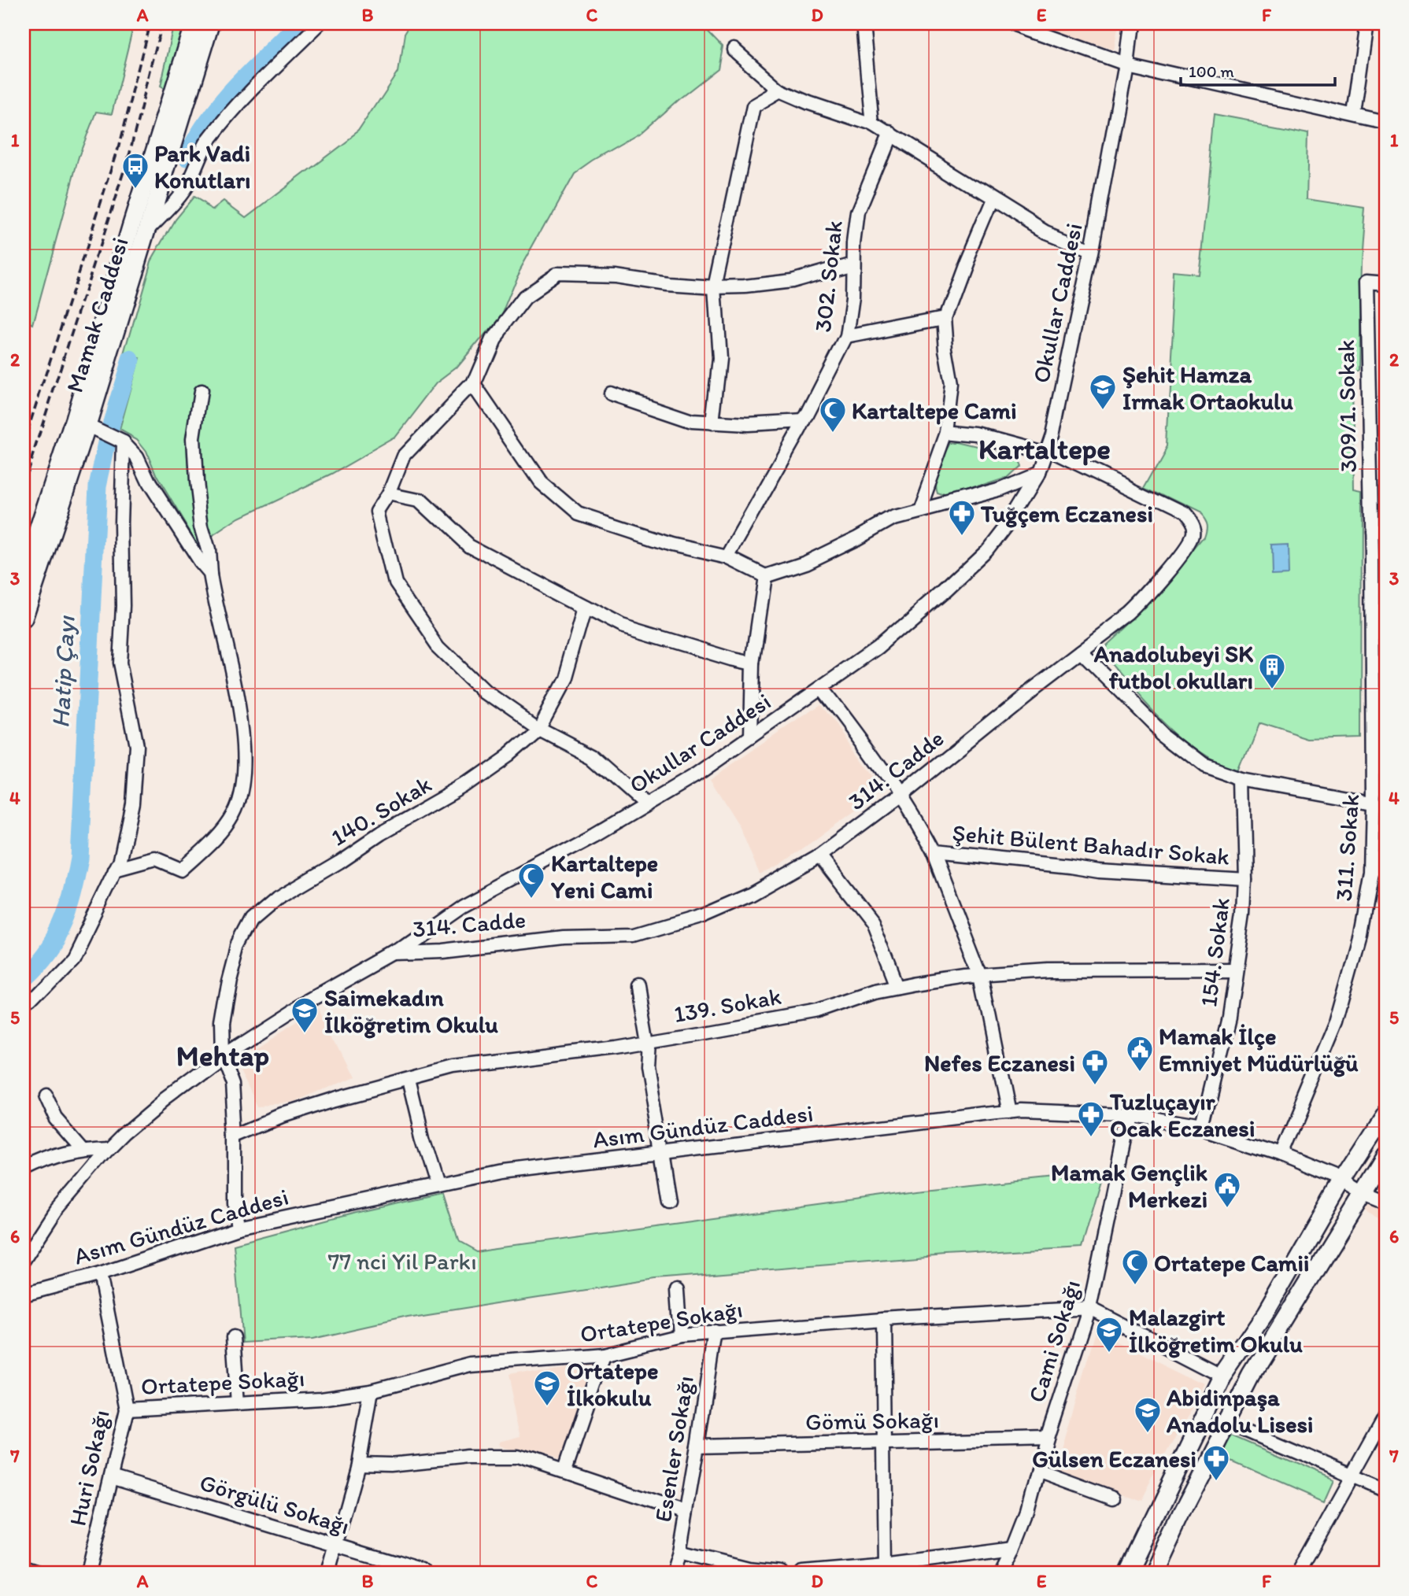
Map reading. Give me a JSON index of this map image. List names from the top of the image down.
{
  "streets": {
    "main road": ["Mamak Caddesi"],
    "street": [
      "302. Sokak",
      "Okullar Caddesi",
      "309/1. Sokak",
      "314. Cadde",
      "140. Sokak",
      "Şehit Bülent Bahadır Sokak",
      "311. Sokak",
      "154. Sokak",
      "139. Sokak",
      "Asım Gündüz Caddesi",
      "Ortatepe Sokağı",
      "Cami Sokağı",
      "Gömü Sokağı",
      "Esenler Sokağı",
      "Huri Sokağı",
      "Görgülü Sokağı"
    ]
  },
  "crossings": [
    ["Okullar Caddesi", "314. Cadde"],
    ["Okullar Caddesi", "140. Sokak"],
    ["Okullar Caddesi", "Şehit Bülent Bahadır Sokak"],
    ["309/1. Sokak", "311. Sokak"],
    ["314. Cadde", "Şehit Bülent Bahadır Sokak"],
    ["140. Sokak", "139. Sokak"],
    ["140. Sokak", "Asım Gündüz Caddesi"],
    ["Şehit Bülent Bahadır Sokak", "154. Sokak"],
    ["311. Sokak", "Asım Gündüz Caddesi"],
    ["154. Sokak", "139. Sokak"],
    ["154. Sokak", "Asım Gündüz Caddesi"],
    ["Asım Gündüz Caddesi", "Cami Sokağı"],
    ["Asım Gündüz Caddesi", "Huri Sokağı"],
    ["Ortatepe Sokağı", "Cami Sokağı"],
    ["Ortatepe Sokağı", "Esenler Sokağı"],
    ["Ortatepe Sokağı", "Huri Sokağı"],
    ["Cami Sokağı", "Gömü Sokağı"],
    ["Gömü Sokağı", "Esenler Sokağı"],
    ["Huri Sokağı", "Görgülü Sokağı"]
  ],
  "districts": ["Kartaltepe", "Mehtap"],
  "water": ["Hatip Çayı"],
  "parks": ["77 nci Yil Parkı"],
  "places": {
    "bus stop": ["Park Vadi Konutları"],
    "school or university": [
      "Şehit Hamza Irmak Ortaokulu",
      "Saimekadın İlköğretim Okulu",
      "Malazgirt İlköğretim Okulu",
      "Ortatepe İlkokulu",
      "Abidinpaşa Anadolu Lisesi"
    ],
    "mosque": ["Kartaltepe Cami", "Kartaltepe Yeni Cami", "Ortatepe Camii"],
    "pharmacy": [
      "Tuğçem Eczanesi",
      "Nefes Eczanesi",
      "Tuzluçayır Ocak Eczanesi",
      "Gülsen Eczanesi"
    ],
    "building": ["Anadolubeyi SK futbol okulları"],
    "public building": ["Mamak İlçe Emniyet Müdürlüğü", "Mamak Gençlik Merkezi"]
  },
  "scale_bar": "100 m",
  "grid": {
    "columns": [
      "A",
      "B",
      "C",
      "D",
      "E",
      "F"
    ],
    "rows": [
      "1",
      "2",
      "3",
      "4",
      "5",
      "6",
      "7"
    ]
  }
}
